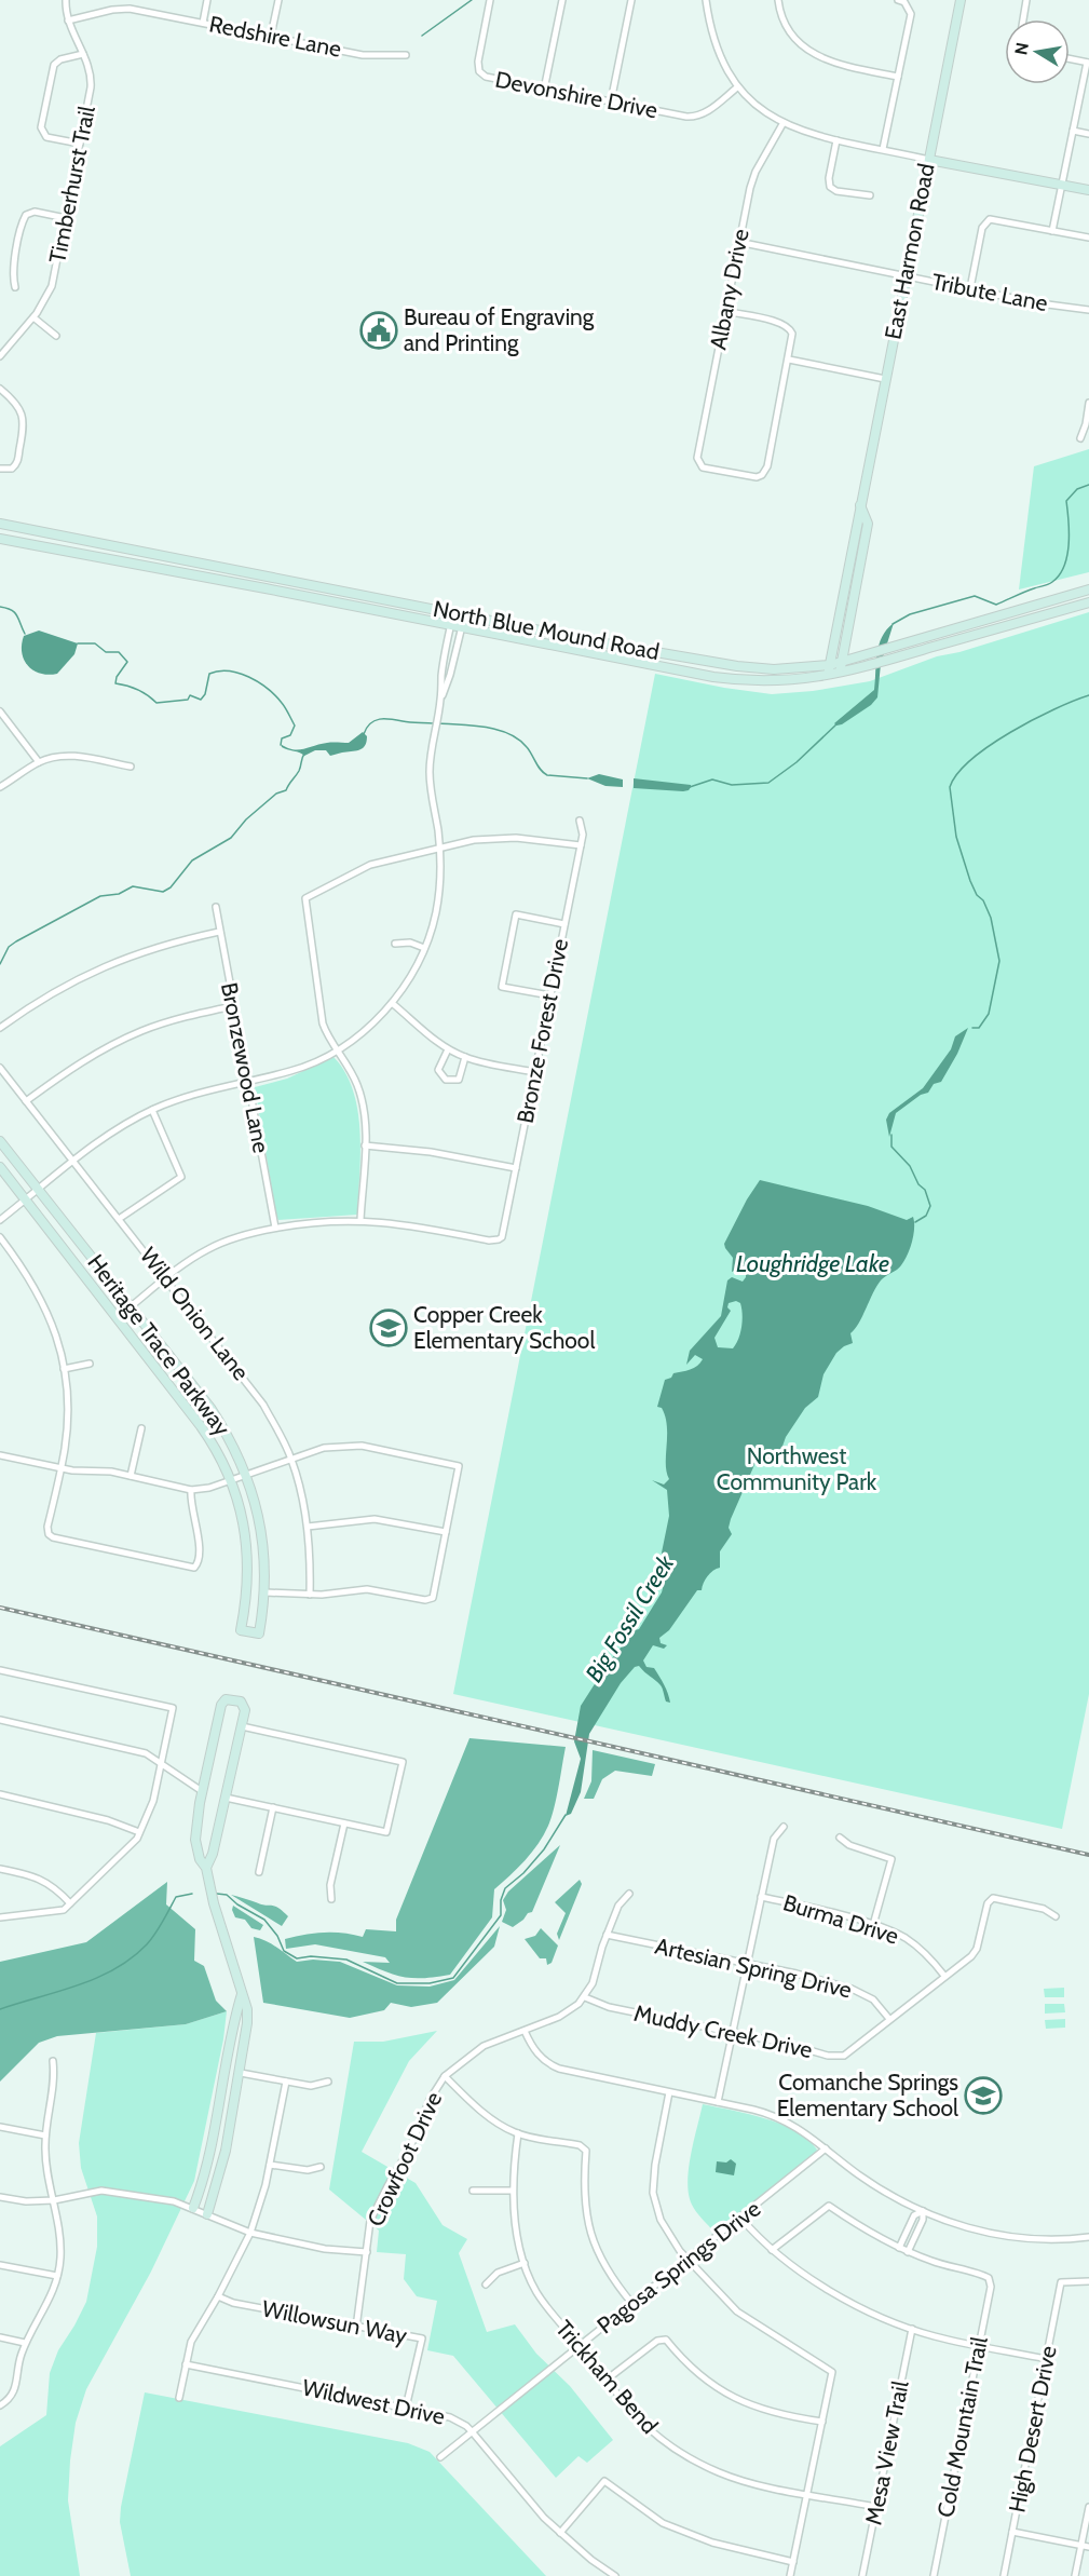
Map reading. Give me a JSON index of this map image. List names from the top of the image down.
{
  "streets": {
    "main road": ["East Harmon Road", "North Blue Mound Road", "Heritage Trace Parkway"],
    "street": [
      "Redshire Lane",
      "Devonshire Drive",
      "Timberhurst Trail",
      "Albany Drive",
      "Tribute Lane",
      "Bronze Forest Drive",
      "Bronzewood Lane",
      "Wild Onion Lane",
      "Burma Drive",
      "Artesian Spring Drive",
      "Muddy Creek Drive",
      "Crowfoot Drive",
      "Pagosa Springs Drive",
      "Willowsun Way",
      "Trickham Bend",
      "Wildwest Drive",
      "Cold Mountain Trail",
      "High Desert Drive",
      "Mesa View Trail"
    ]
  },
  "crossings": [
    ["Redshire Lane", "Timberhurst Trail"],
    ["East Harmon Road", "Tribute Lane"],
    ["East Harmon Road", "North Blue Mound Road"],
    ["Albany Drive", "Tribute Lane"],
    ["Burma Drive", "Muddy Creek Drive"],
    ["Artesian Spring Drive", "Muddy Creek Drive"],
    ["Muddy Creek Drive", "Crowfoot Drive"],
    ["Crowfoot Drive", "Willowsun Way"],
    ["Pagosa Springs Drive", "Trickham Bend"],
    ["Pagosa Springs Drive", "Wildwest Drive"],
    ["Willowsun Way", "Wildwest Drive"],
    ["Trickham Bend", "Mesa View Trail"]
  ],
  "water": ["Loughridge Lake", "Big Fossil Creek"],
  "parks": ["Northwest Community Park"],
  "places": {
    "public building": ["Bureau of Engraving and Printing"],
    "school or university": ["Copper Creek Elementary School", "Comanche Springs Elementary School"]
  },
  "north": "left"
}
